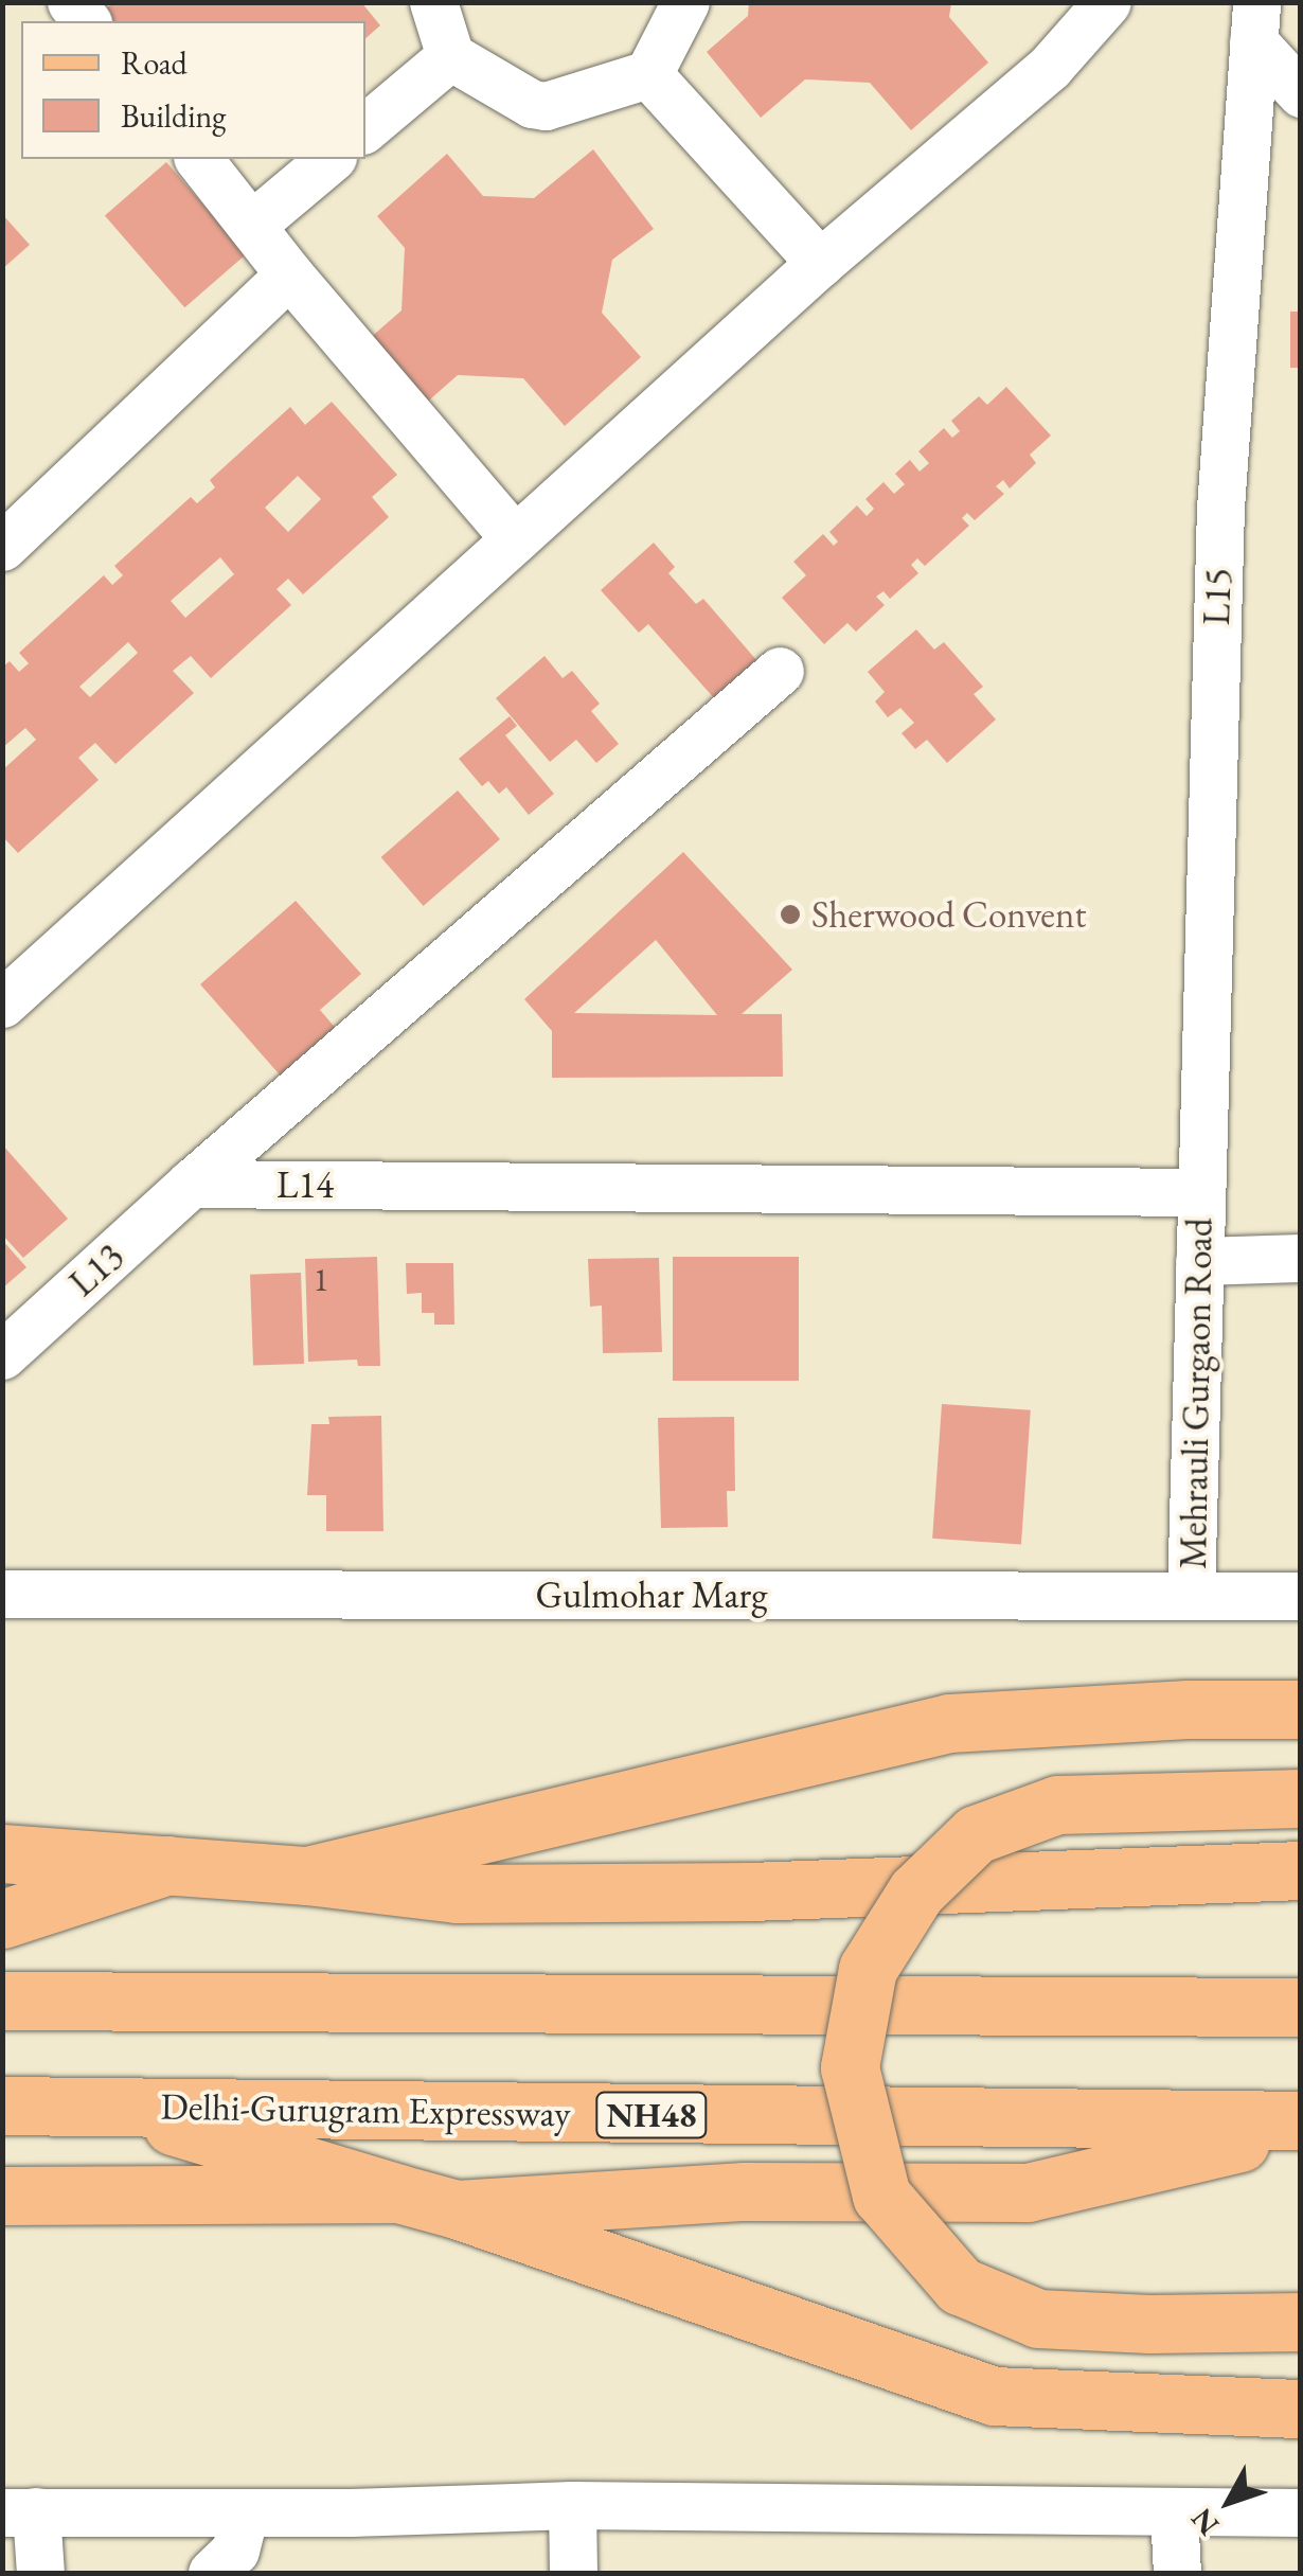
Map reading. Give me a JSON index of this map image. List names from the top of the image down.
{
  "streets": {
    "main road": ["Delhi-Gurugram Expressway", "NH48"],
    "street": [
      "L15",
      "L14",
      "L13",
      "Mehrauli Gurgaon Road",
      "Gulmohar Marg"
    ]
  },
  "crossings": [
    ["L15", "L14"],
    ["L15", "Mehrauli Gurgaon Road"],
    ["L14", "L13"],
    ["L14", "Mehrauli Gurgaon Road"],
    ["Mehrauli Gurgaon Road", "Gulmohar Marg"]
  ],
  "places": ["Sherwood Convent"],
  "house_numbers": ["1"],
  "legend": ["Road", "Building"],
  "north": "bottom left"
}
